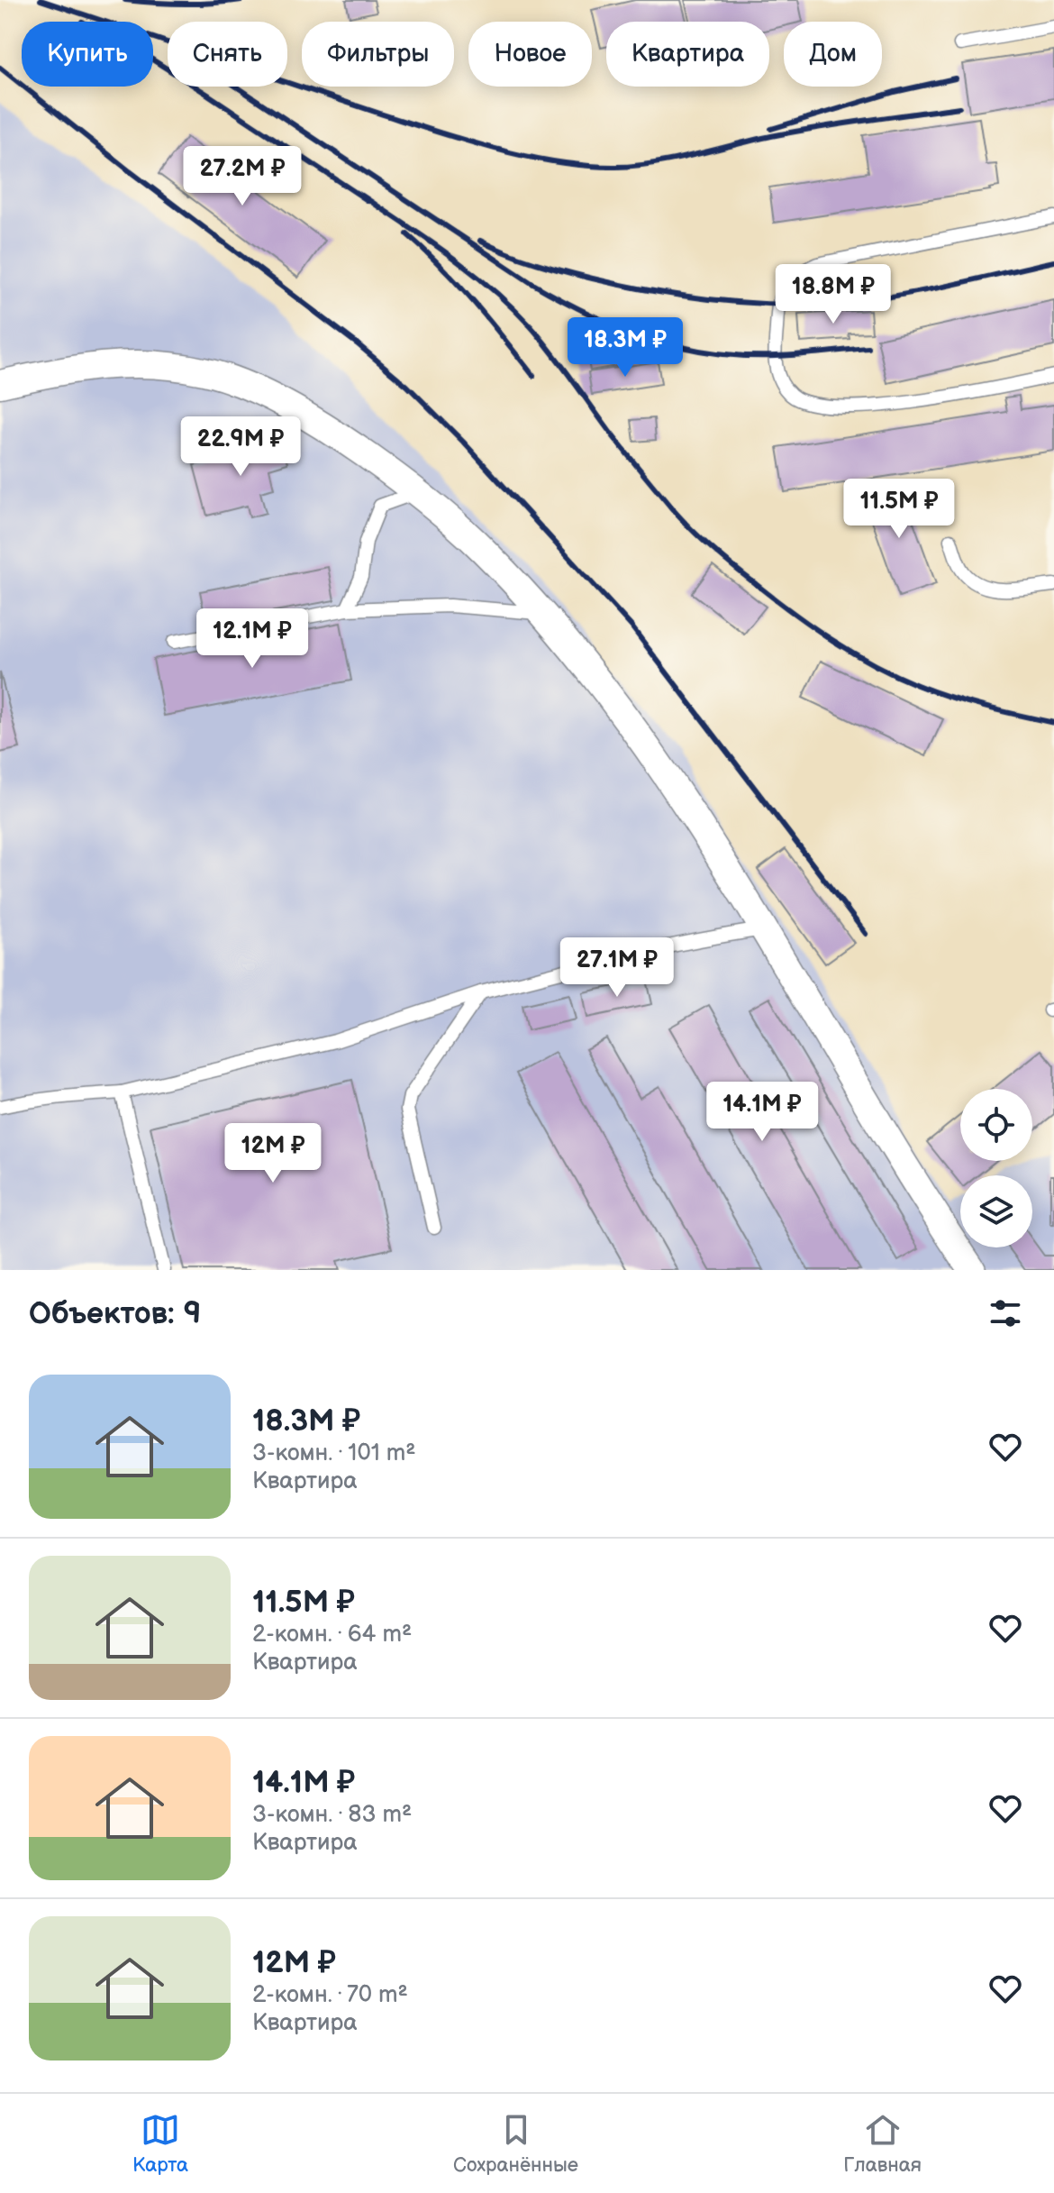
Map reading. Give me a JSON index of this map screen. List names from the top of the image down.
{
  "page": {
    "chip": [
      "Купить",
      "Снять",
      "Фильтры",
      "Новое",
      "Квартира",
      "Дом"
    ],
    "price": [
      "27.2M ₽",
      "18.8M ₽",
      "18.3M ₽",
      "22.9M ₽",
      "11.5M ₽",
      "12.1M ₽",
      "27.1M ₽",
      "14.1M ₽",
      "12M ₽"
    ],
    "heading": "Объектов: 9",
    "list": [
      {
        "name": "18.3M ₽",
        "note": "3-комн. · 101 m² · Квартира"
      },
      {
        "name": "11.5M ₽",
        "note": "2-комн. · 64 m² · Квартира"
      },
      {
        "name": "14.1M ₽",
        "note": "3-комн. · 83 m² · Квартира"
      },
      {
        "name": "12M ₽",
        "note": "2-комн. · 70 m² · Квартира"
      }
    ],
    "tabs": ["Карта", "Сохранённые", "Главная"]
  }
}
